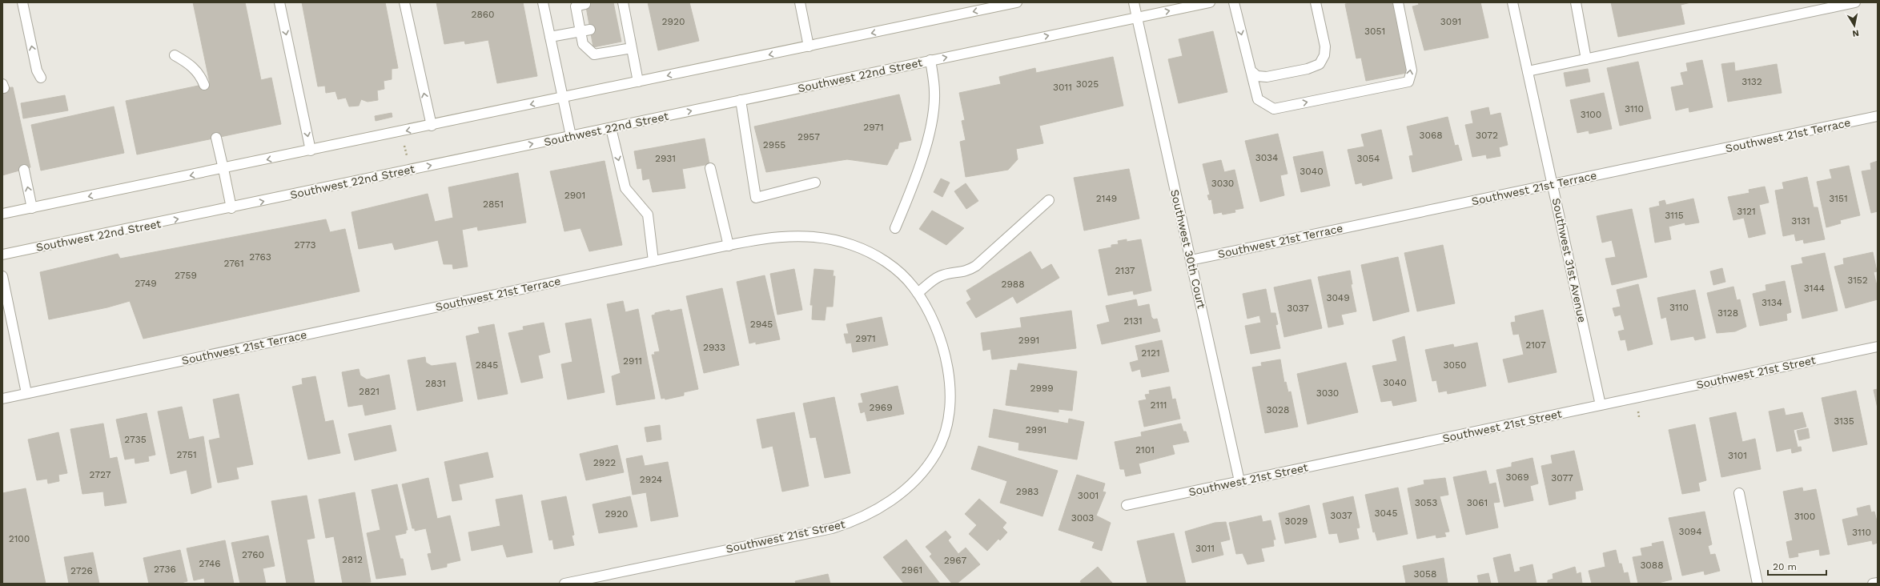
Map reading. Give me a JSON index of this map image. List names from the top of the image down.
{
  "streets": {
    "street": [
      "Southwest 22nd Street",
      "Southwest 21st Terrace",
      "Southwest 30th Court",
      "Southwest 31st Avenue",
      "Southwest 21st Street"
    ]
  },
  "crossings": [
    ["Southwest 22nd Street", "Southwest 30th Court"],
    ["Southwest 21st Terrace", "Southwest 30th Court"],
    ["Southwest 21st Terrace", "Southwest 31st Avenue"],
    ["Southwest 21st Terrace", "Southwest 21st Street"],
    ["Southwest 30th Court", "Southwest 21st Street"],
    ["Southwest 31st Avenue", "Southwest 21st Street"]
  ],
  "house_numbers": [
    "2860",
    "2920",
    "3091",
    "3051",
    "3132",
    "3025",
    "3011",
    "3110",
    "3100",
    "2971",
    "3068",
    "3072",
    "2957",
    "2955",
    "3034",
    "2931",
    "3054",
    "3040",
    "3030",
    "2901",
    "2149",
    "3151",
    "2851",
    "3121",
    "3115",
    "3131",
    "2773",
    "2763",
    "2761",
    "2137",
    "2759",
    "3152",
    "2749",
    "2988",
    "3144",
    "3049",
    "3134",
    "3110",
    "3037",
    "3128",
    "2131",
    "2945",
    "2971",
    "2991",
    "2107",
    "2933",
    "2121",
    "2911",
    "2845",
    "3050",
    "3040",
    "2831",
    "2999",
    "2821",
    "3030",
    "2111",
    "2969",
    "3028",
    "3135",
    "2991",
    "2735",
    "2101",
    "2751",
    "3101",
    "2922",
    "2727",
    "3069",
    "3077",
    "2924",
    "2983",
    "3001",
    "3053",
    "3061",
    "3045",
    "2920",
    "3037",
    "3100",
    "3003",
    "3029",
    "3094",
    "3110",
    "2100",
    "3011",
    "2760",
    "2812",
    "2967",
    "2746",
    "3088",
    "2736",
    "2961",
    "2726",
    "3058"
  ],
  "scale_bar": "20 m",
  "north": "bottom"
}
